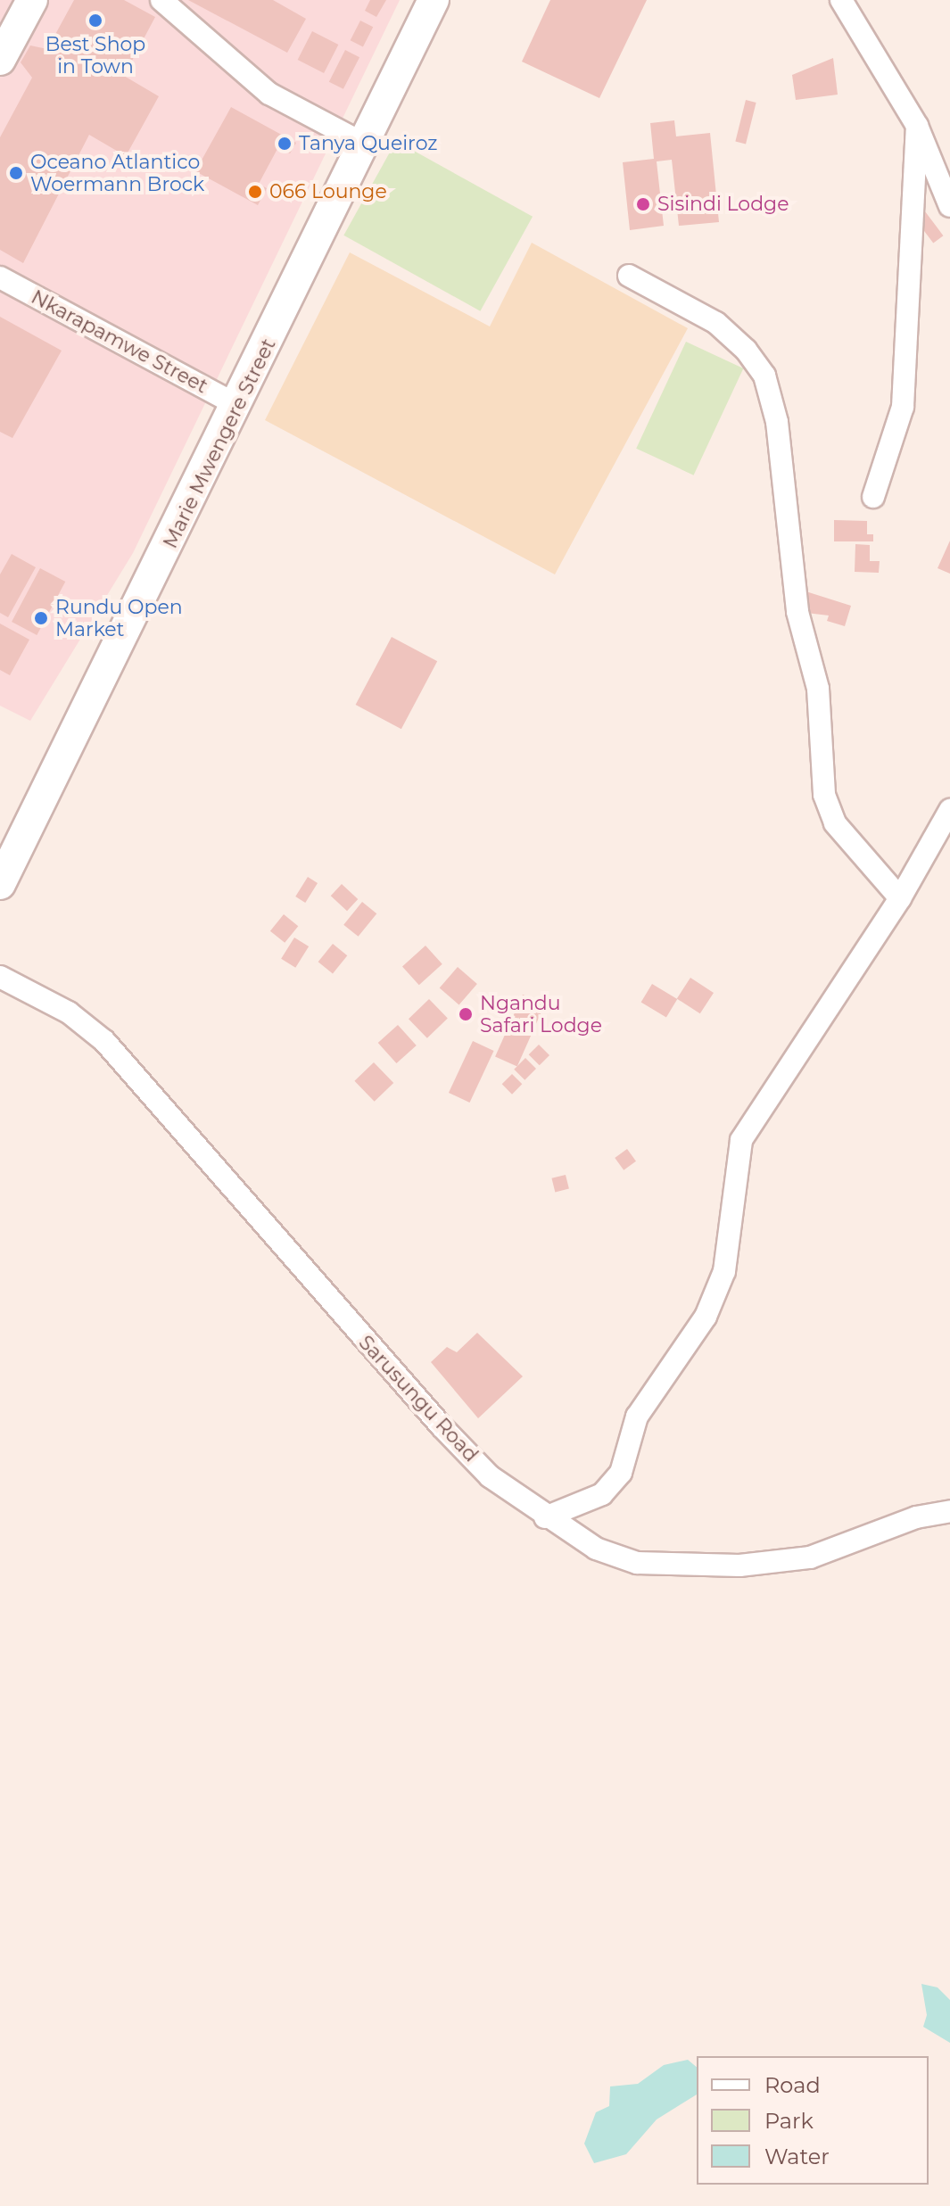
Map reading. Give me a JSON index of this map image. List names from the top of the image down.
{
  "streets": {
    "main road": ["Marie Mwengere Street"],
    "street": ["Nkarapamwe Street", "Sarusungu Road"]
  },
  "crossings": [
    ["Nkarapamwe Street", "Marie Mwengere Street"]
  ],
  "places": [
    "Best Shop in Town",
    "Tanya Queiroz",
    "Oceano Atlantico Woermann Brock",
    "066 Lounge",
    "Sisindi Lodge",
    "Rundu Open Market",
    "Ngandu Safari Lodge"
  ],
  "legend": ["Road", "Park", "Water"]
}
